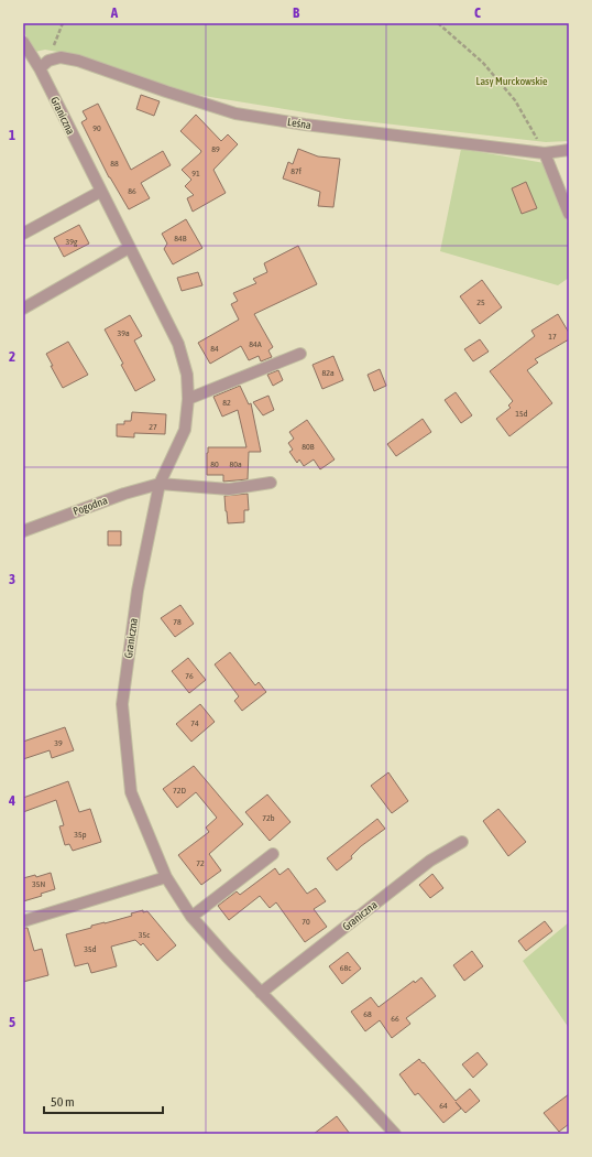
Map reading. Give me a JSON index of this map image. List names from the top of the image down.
{
  "streets": {
    "street": ["Graniczna", "Leśna", "Pogodna"]
  },
  "crossings": [
    ["Graniczna", "Pogodna"]
  ],
  "parks": ["Lasy Murckowskie"],
  "house_numbers": [
    "90",
    "89",
    "88",
    "87f",
    "91",
    "86",
    "84B",
    "39g",
    "25",
    "39a",
    "17",
    "84A",
    "84",
    "82a",
    "82",
    "15d",
    "27",
    "80B",
    "80",
    "80a",
    "78",
    "76",
    "74",
    "39",
    "72D",
    "72b",
    "35p",
    "72",
    "35N",
    "70",
    "35c",
    "35d",
    "68c",
    "68",
    "66",
    "64"
  ],
  "scale_bar": "50 m",
  "grid": {
    "columns": ["A", "B", "C"],
    "rows": [
      "1",
      "2",
      "3",
      "4",
      "5"
    ]
  }
}
